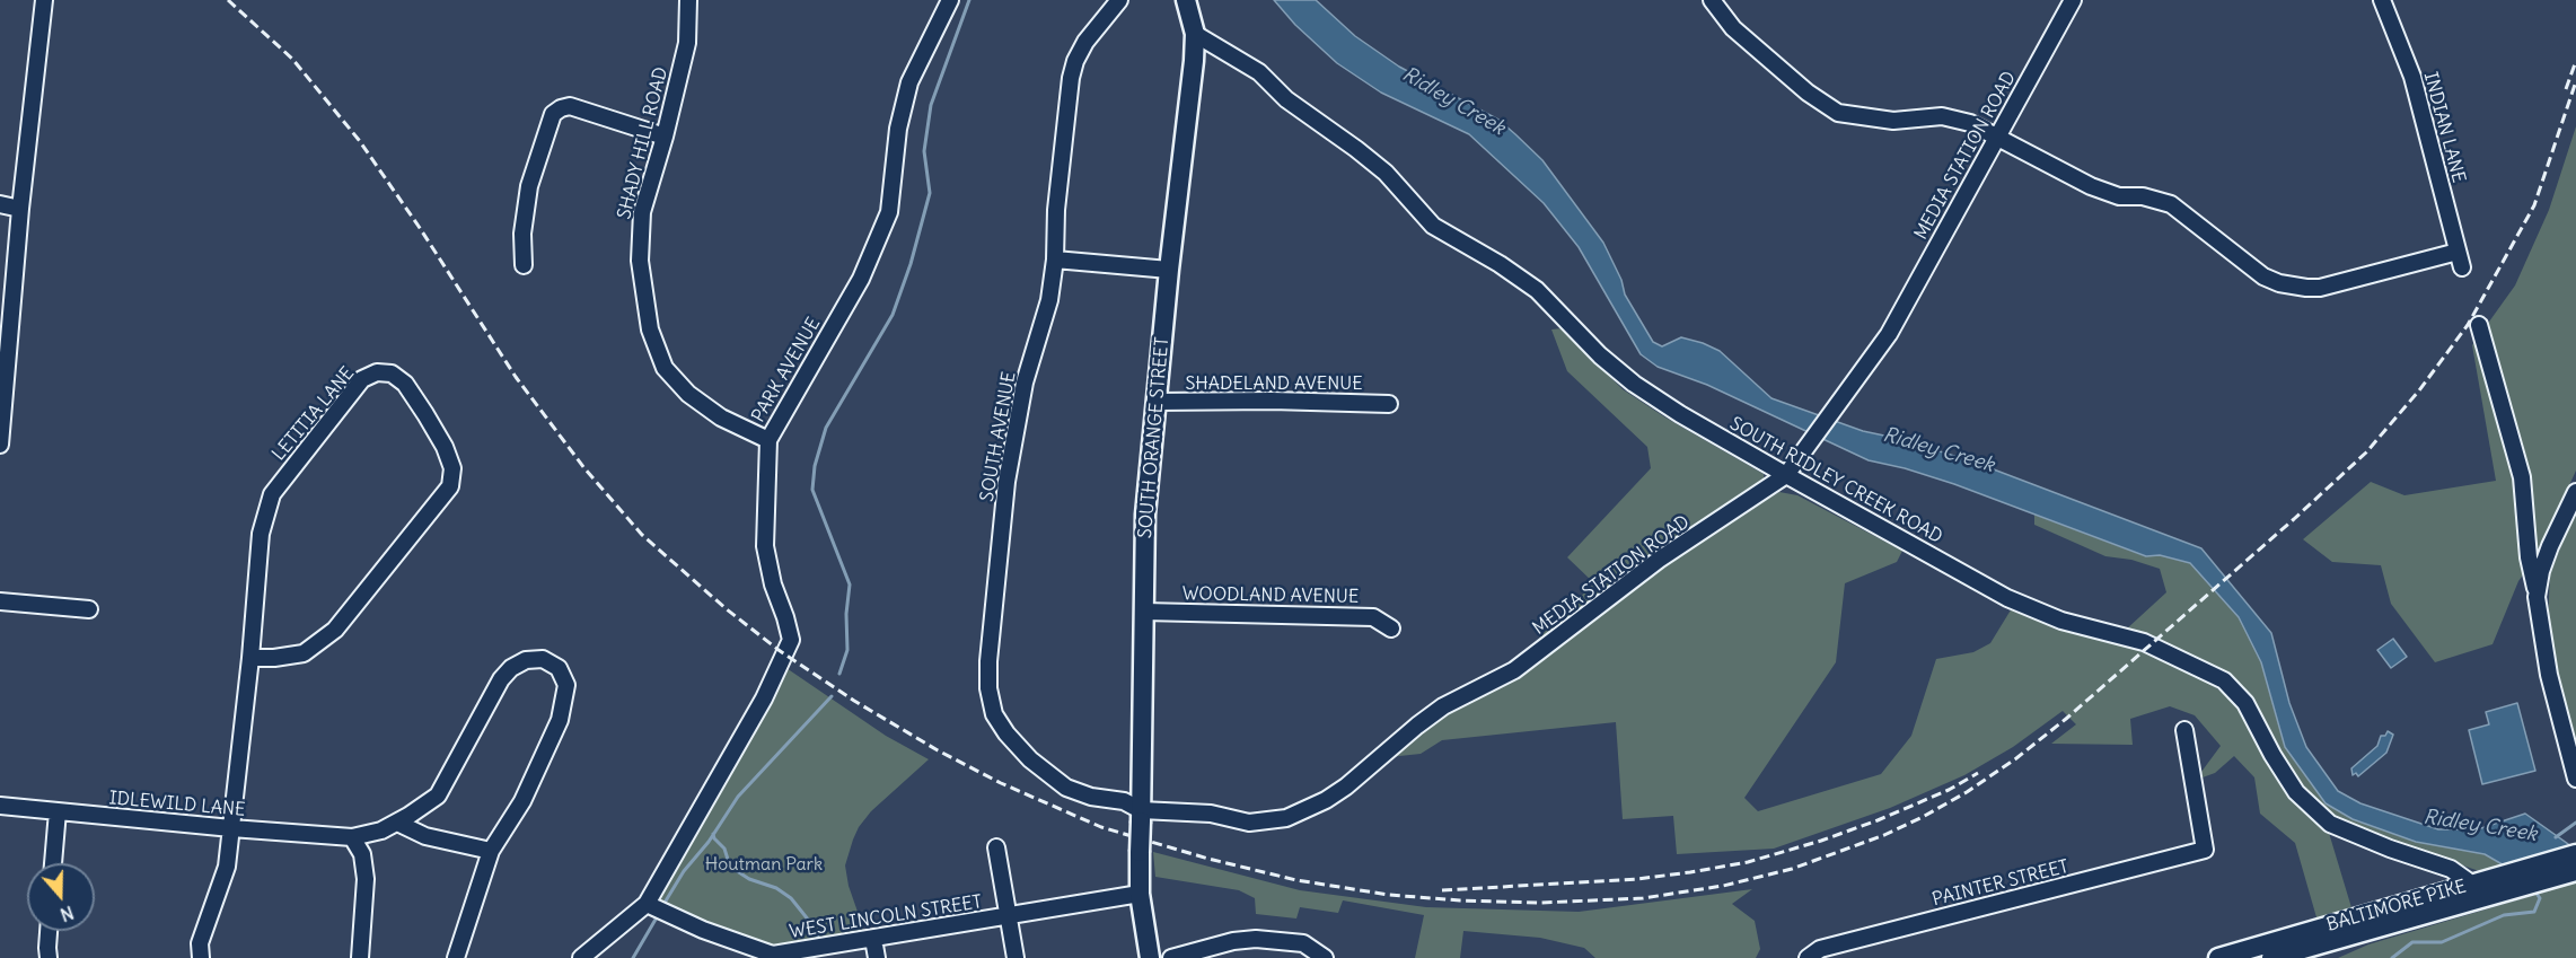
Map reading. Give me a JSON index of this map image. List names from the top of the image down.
{
  "streets": {
    "main road": ["SOUTH ORANGE STREET", "BALTIMORE PIKE"],
    "street": [
      "INDIAN LANE",
      "SHADY HILL ROAD",
      "MEDIA STATION ROAD",
      "PARK AVENUE",
      "SHADELAND AVENUE",
      "LETITIA LANE",
      "SOUTH AVENUE",
      "SOUTH RIDLEY CREEK ROAD",
      "WOODLAND AVENUE",
      "IDLEWILD LANE",
      "PAINTER STREET",
      "WEST LINCOLN STREET"
    ]
  },
  "crossings": [
    ["SHADY HILL ROAD", "PARK AVENUE"],
    ["MEDIA STATION ROAD", "SOUTH AVENUE"],
    ["MEDIA STATION ROAD", "SOUTH ORANGE STREET"],
    ["MEDIA STATION ROAD", "SOUTH RIDLEY CREEK ROAD"],
    ["PARK AVENUE", "WEST LINCOLN STREET"],
    ["SHADELAND AVENUE", "SOUTH ORANGE STREET"],
    ["LETITIA LANE", "IDLEWILD LANE"],
    ["SOUTH AVENUE", "SOUTH ORANGE STREET"],
    ["SOUTH ORANGE STREET", "SOUTH RIDLEY CREEK ROAD"],
    ["SOUTH ORANGE STREET", "WOODLAND AVENUE"],
    ["SOUTH ORANGE STREET", "WEST LINCOLN STREET"],
    ["SOUTH RIDLEY CREEK ROAD", "BALTIMORE PIKE"]
  ],
  "water": ["Ridley Creek"],
  "parks": ["Houtman Park"],
  "north": "bottom"
}
